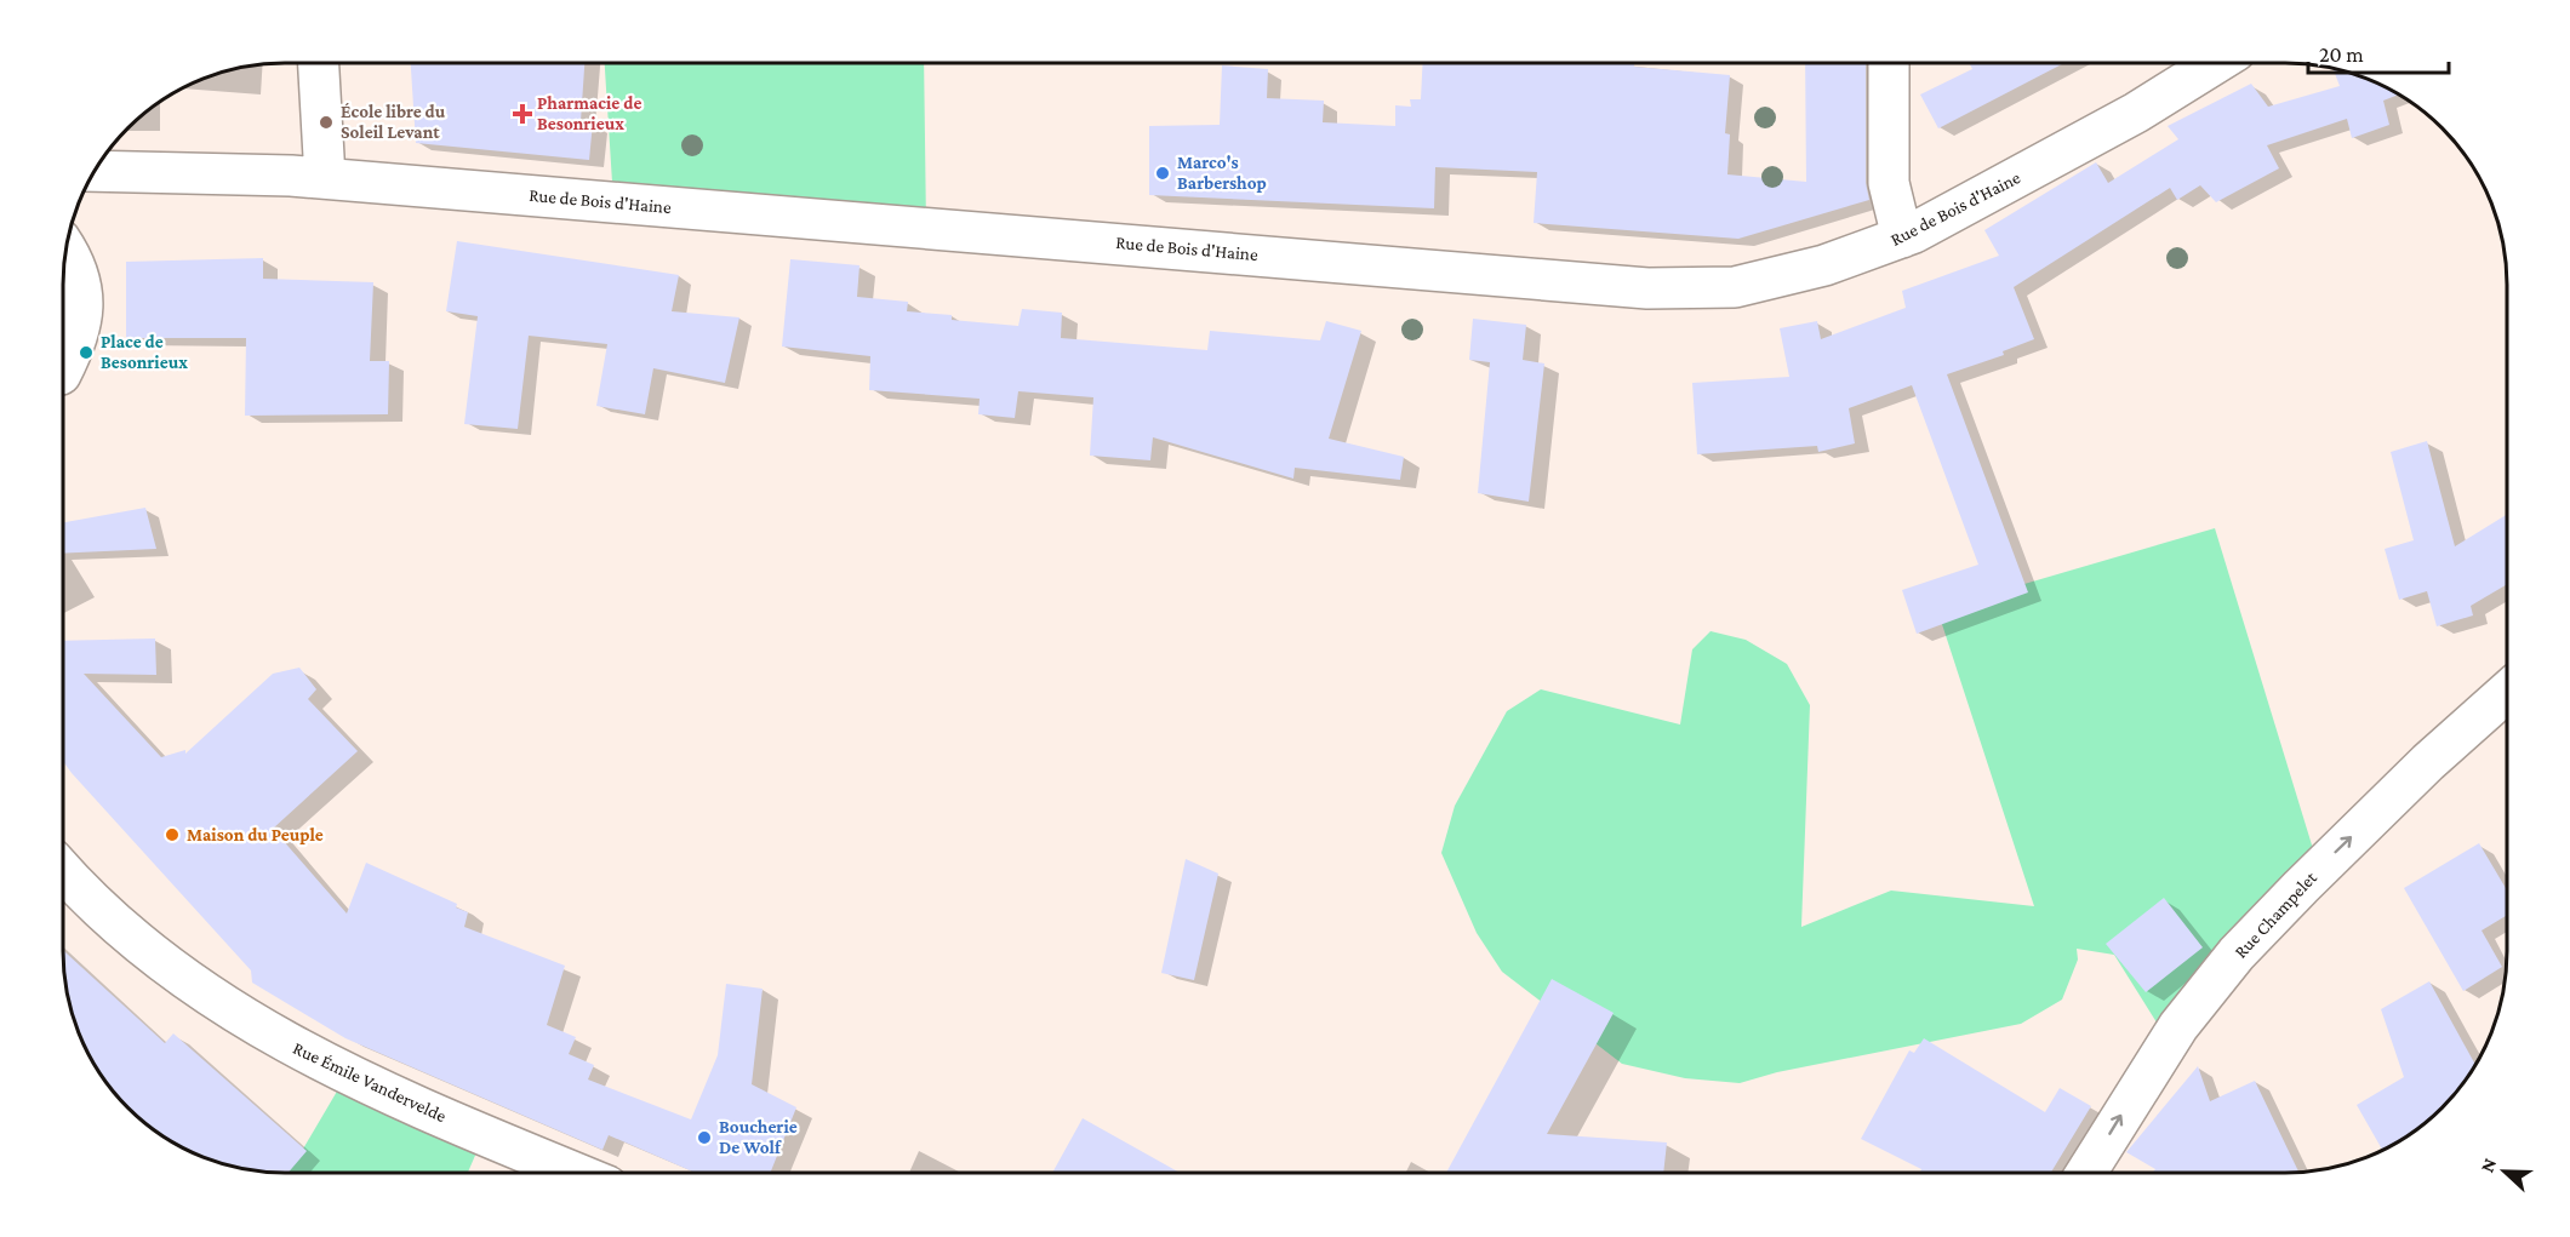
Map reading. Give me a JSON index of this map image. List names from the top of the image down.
{
  "streets": {
    "street": ["Rue de Bois d'Haine", "Rue Champelet", "Rue Émile Vandervelde"]
  },
  "one_way": ["Rue Champelet"],
  "places": {
    "health": ["Pharmacie de Besonrieux"],
    "other": [
      "École libre du Soleil Levant",
      "Marco's Barbershop",
      "Place de Besonrieux",
      "Maison du Peuple",
      "Boucherie De Wolf"
    ]
  },
  "scale_bar": "20 m",
  "north": "left"
}
